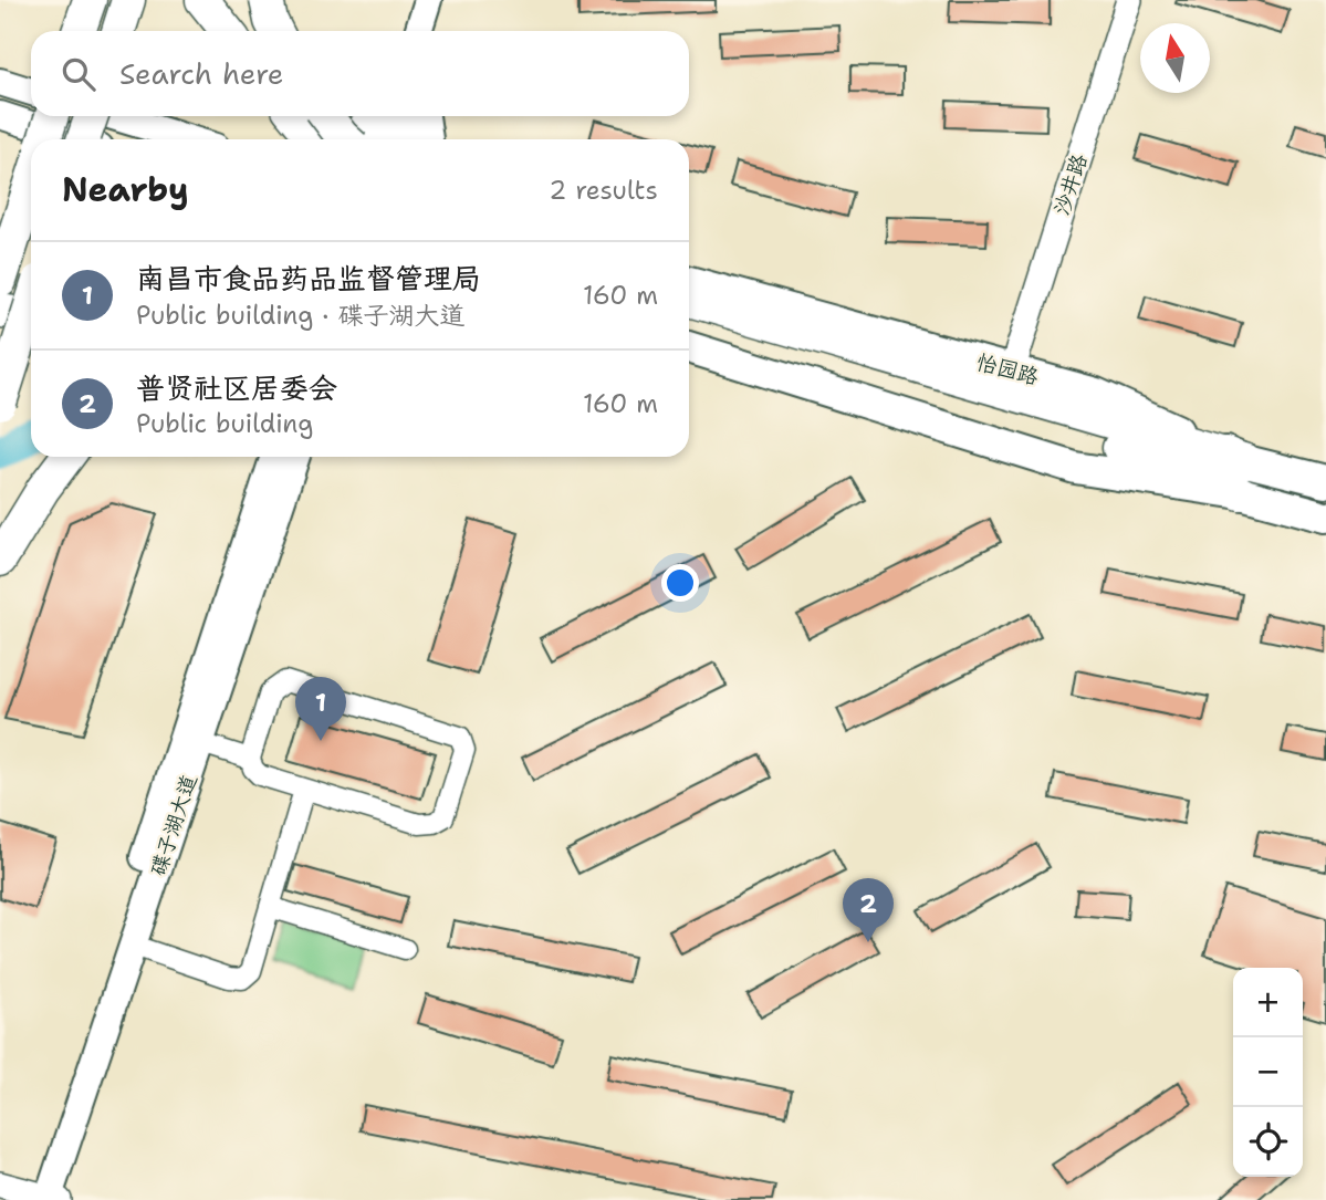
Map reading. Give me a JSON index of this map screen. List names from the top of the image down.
{
  "streets": {
    "main road": ["怡园路", "碟子湖大道"],
    "street": ["沙井路"]
  },
  "crossings": [
    ["沙井路", "怡园路"]
  ],
  "north": "top",
  "page": {
    "search": "Search here",
    "heading": ["Nearby", "2 results"],
    "list": [
      {
        "mark": "1",
        "name": "南昌市食品药品监督管理局",
        "note": "Public building · 碟子湖大道",
        "value": "160 m"
      },
      {
        "mark": "2",
        "name": "普贤社区居委会",
        "note": "Public building",
        "value": "160 m"
      }
    ],
    "pins": ["1", "2"],
    "map_buttons": ["+", "−"]
  }
}
